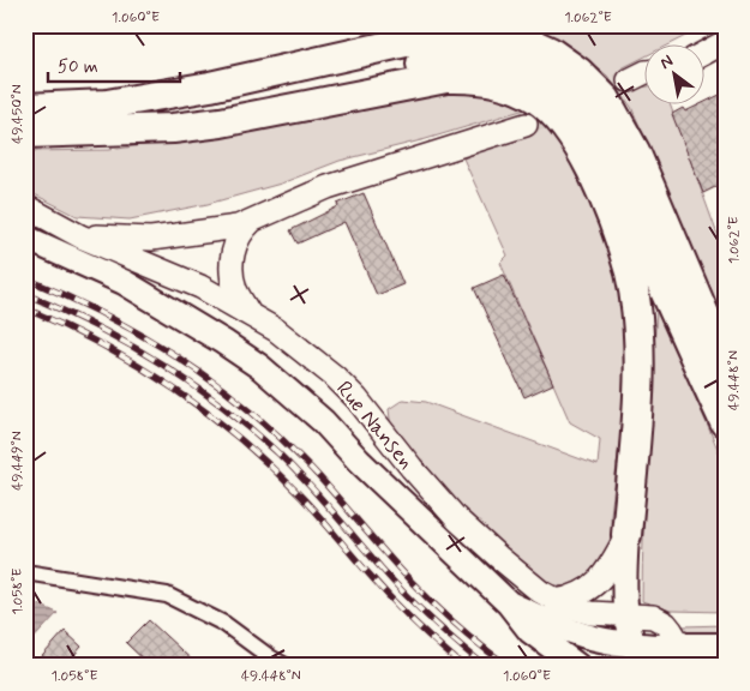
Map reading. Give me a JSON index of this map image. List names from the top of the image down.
{
  "streets": {
    "main road": ["Rue Nansen"]
  },
  "scale_bar": "50 m",
  "north": "top left",
  "coordinates": [
    "1.060°E",
    "1.062°E",
    "49.450°N",
    "49.448°N",
    "49.449°N",
    "1.058°E"
  ]
}
